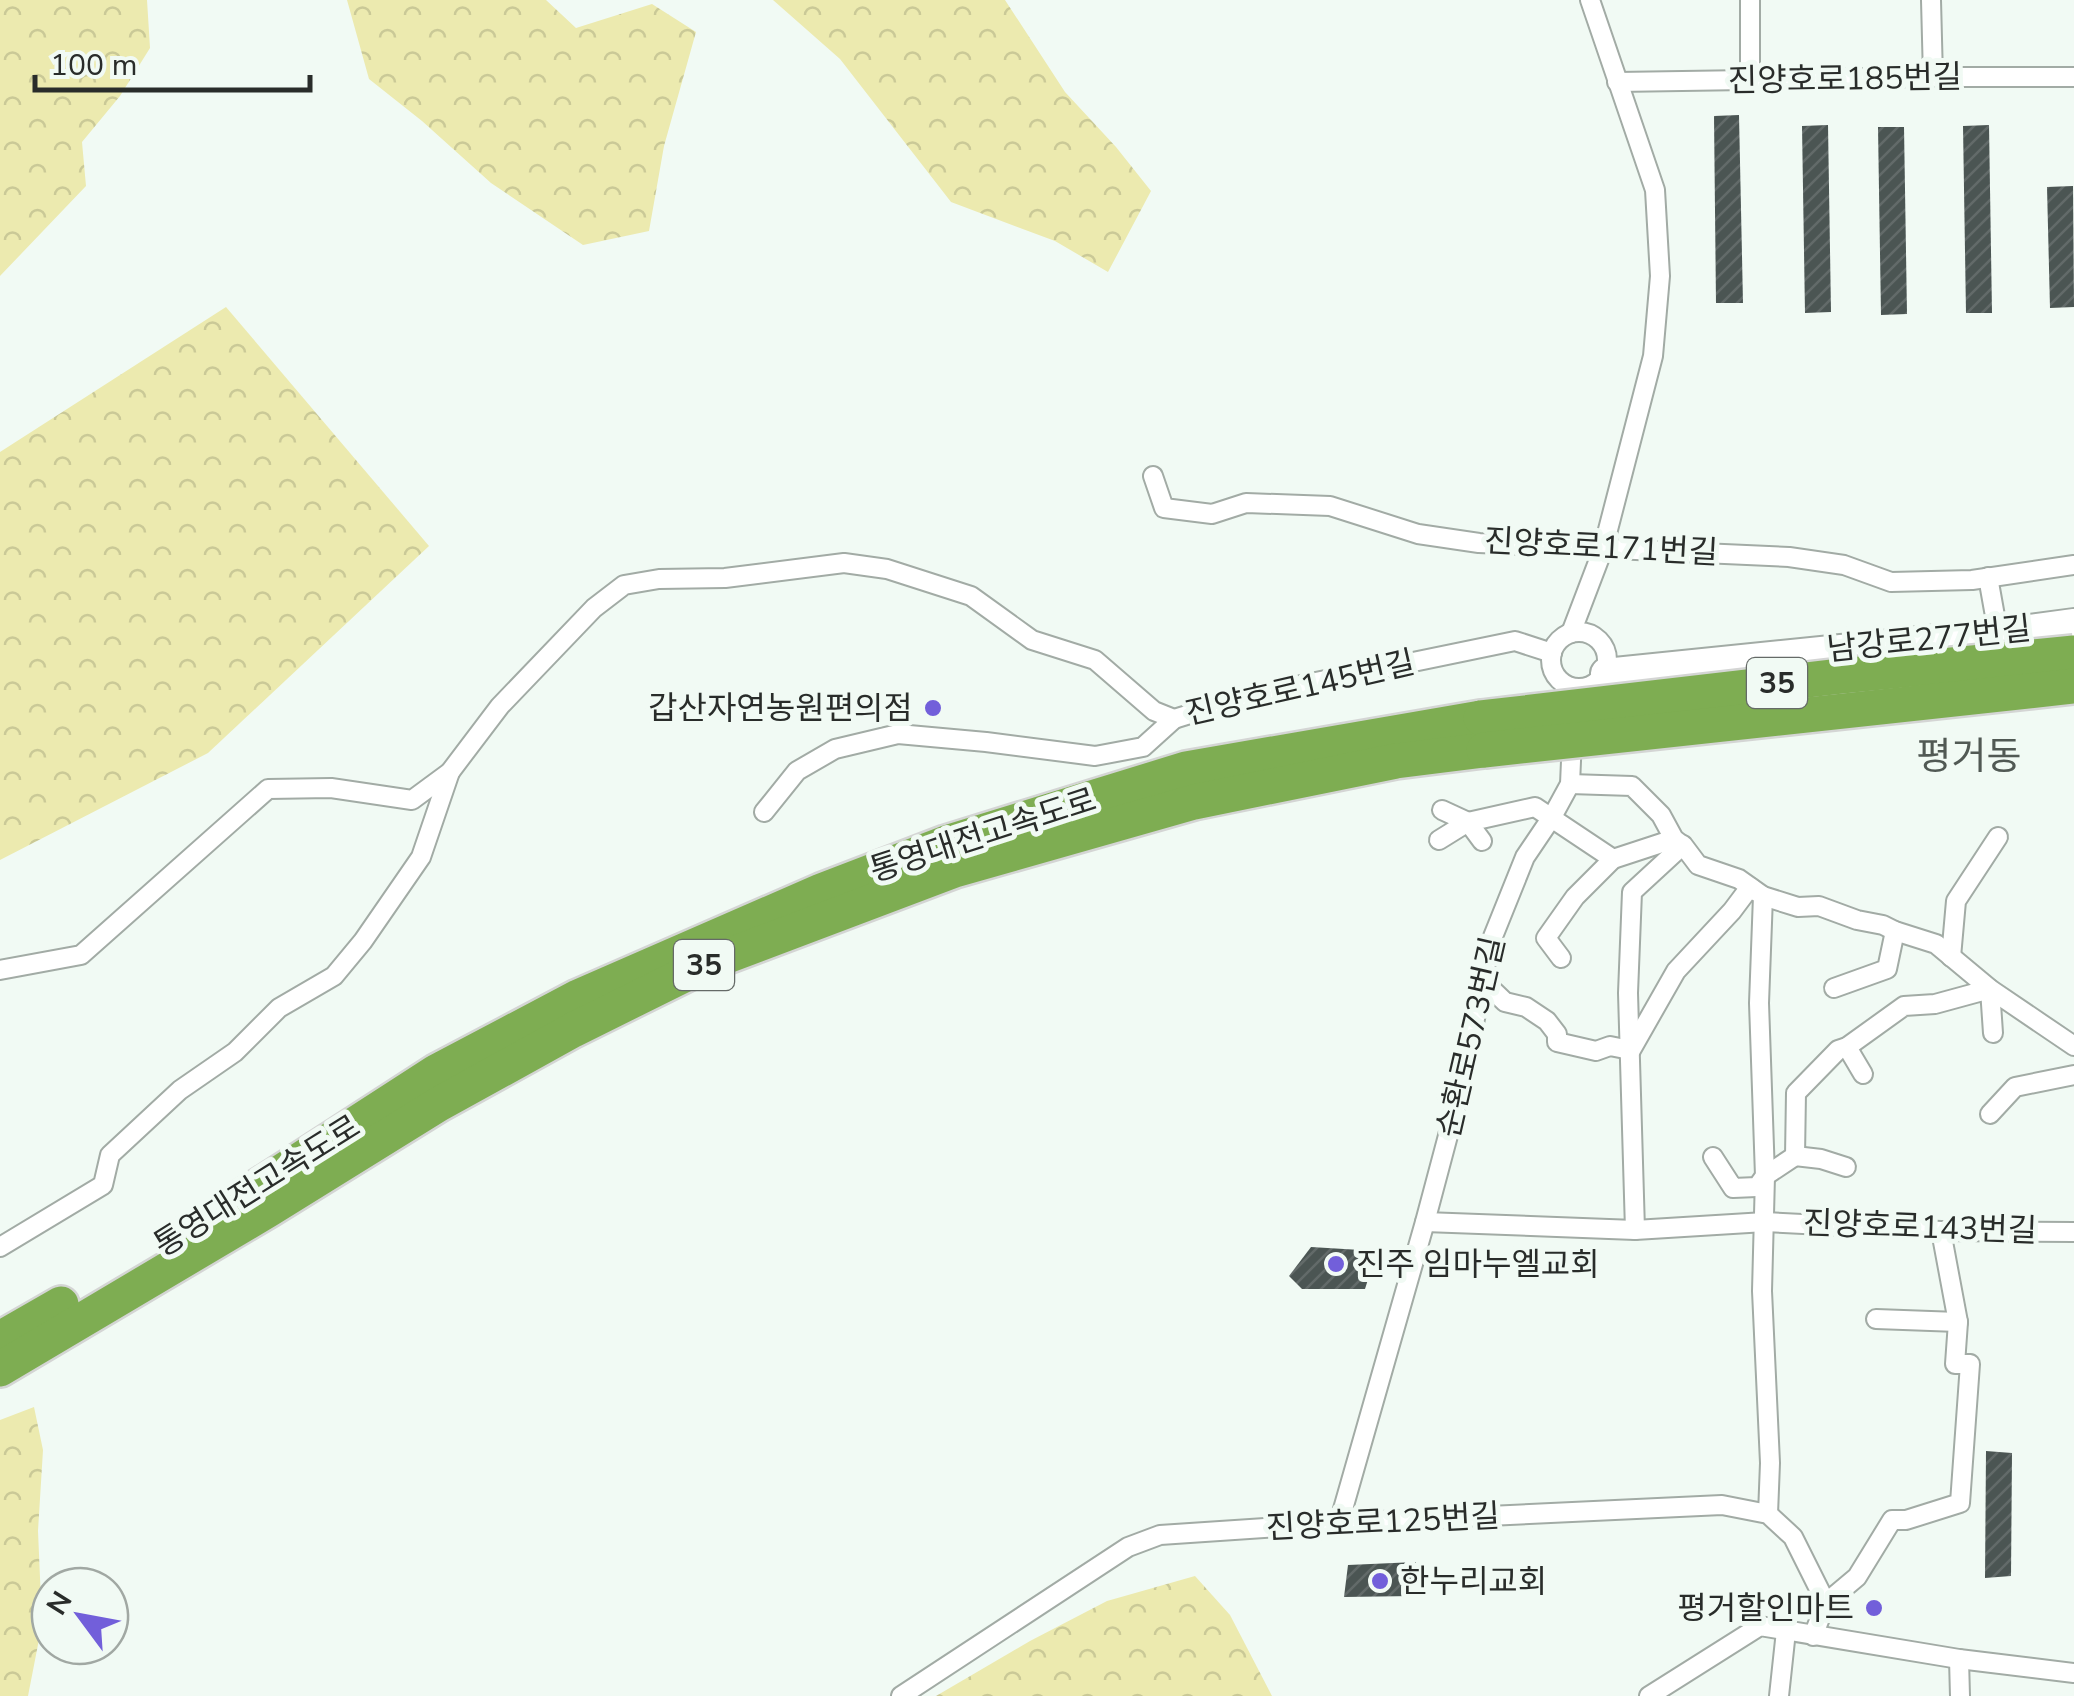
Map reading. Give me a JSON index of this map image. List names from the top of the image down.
{
  "streets": {
    "highway": ["35", "통영대전고속도로"],
    "street": [
      "진양호로185번길",
      "진양호로171번길",
      "남강로277번길",
      "진양호로145번길",
      "순환로573번길",
      "진양호로143번길",
      "진양호로125번길"
    ]
  },
  "crossings": [
    ["남강로277번길", "진양호로145번길"],
    ["남강로277번길", "순환로573번길"],
    ["진양호로145번길", "순환로573번길"],
    ["순환로573번길", "진양호로143번길"],
    ["순환로573번길", "진양호로125번길"],
    ["진양호로143번길", "진양호로125번길"]
  ],
  "districts": ["평거동"],
  "places": [
    "갑산자연농원편의점",
    "진주 임마누엘교회",
    "한누리교회",
    "평거할인마트"
  ],
  "scale_bar": "100 m",
  "north": "top left"
}
